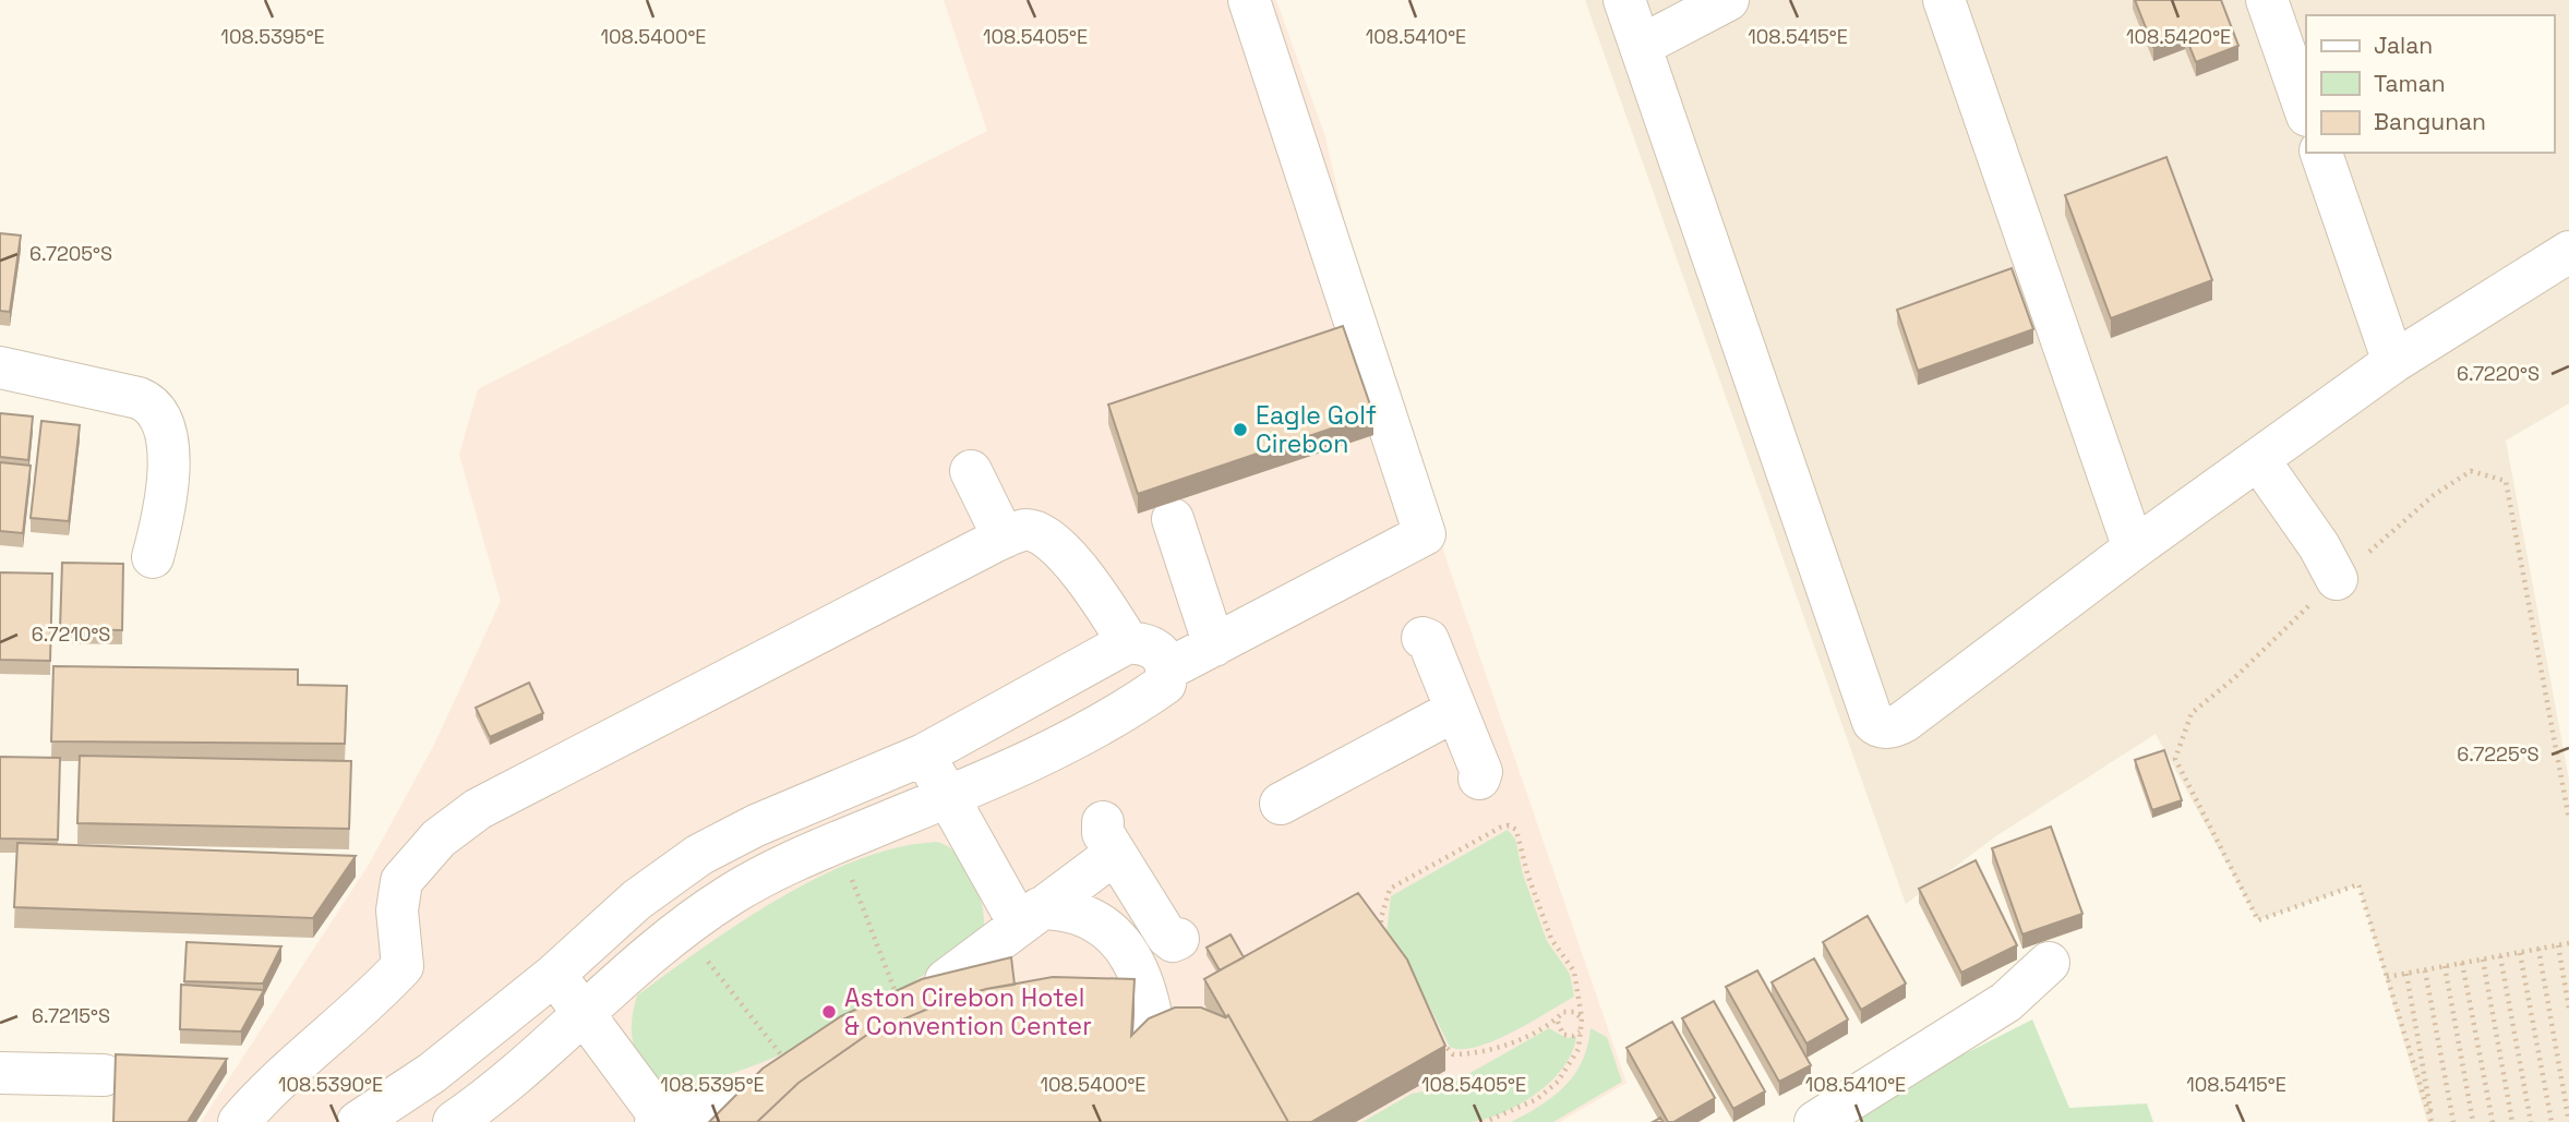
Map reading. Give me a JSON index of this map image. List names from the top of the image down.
{
  "places": ["Eagle Golf Cirebon", "Aston Cirebon Hotel & Convention Center"],
  "legend": ["Jalan", "Taman", "Bangunan"],
  "coordinates": [
    "108.5395°E",
    "108.5400°E",
    "108.5405°E",
    "108.5410°E",
    "108.5415°E",
    "108.5420°E",
    "6.7205°S",
    "6.7220°S",
    "6.7210°S",
    "6.7225°S",
    "6.7215°S",
    "108.5390°E"
  ]
}
